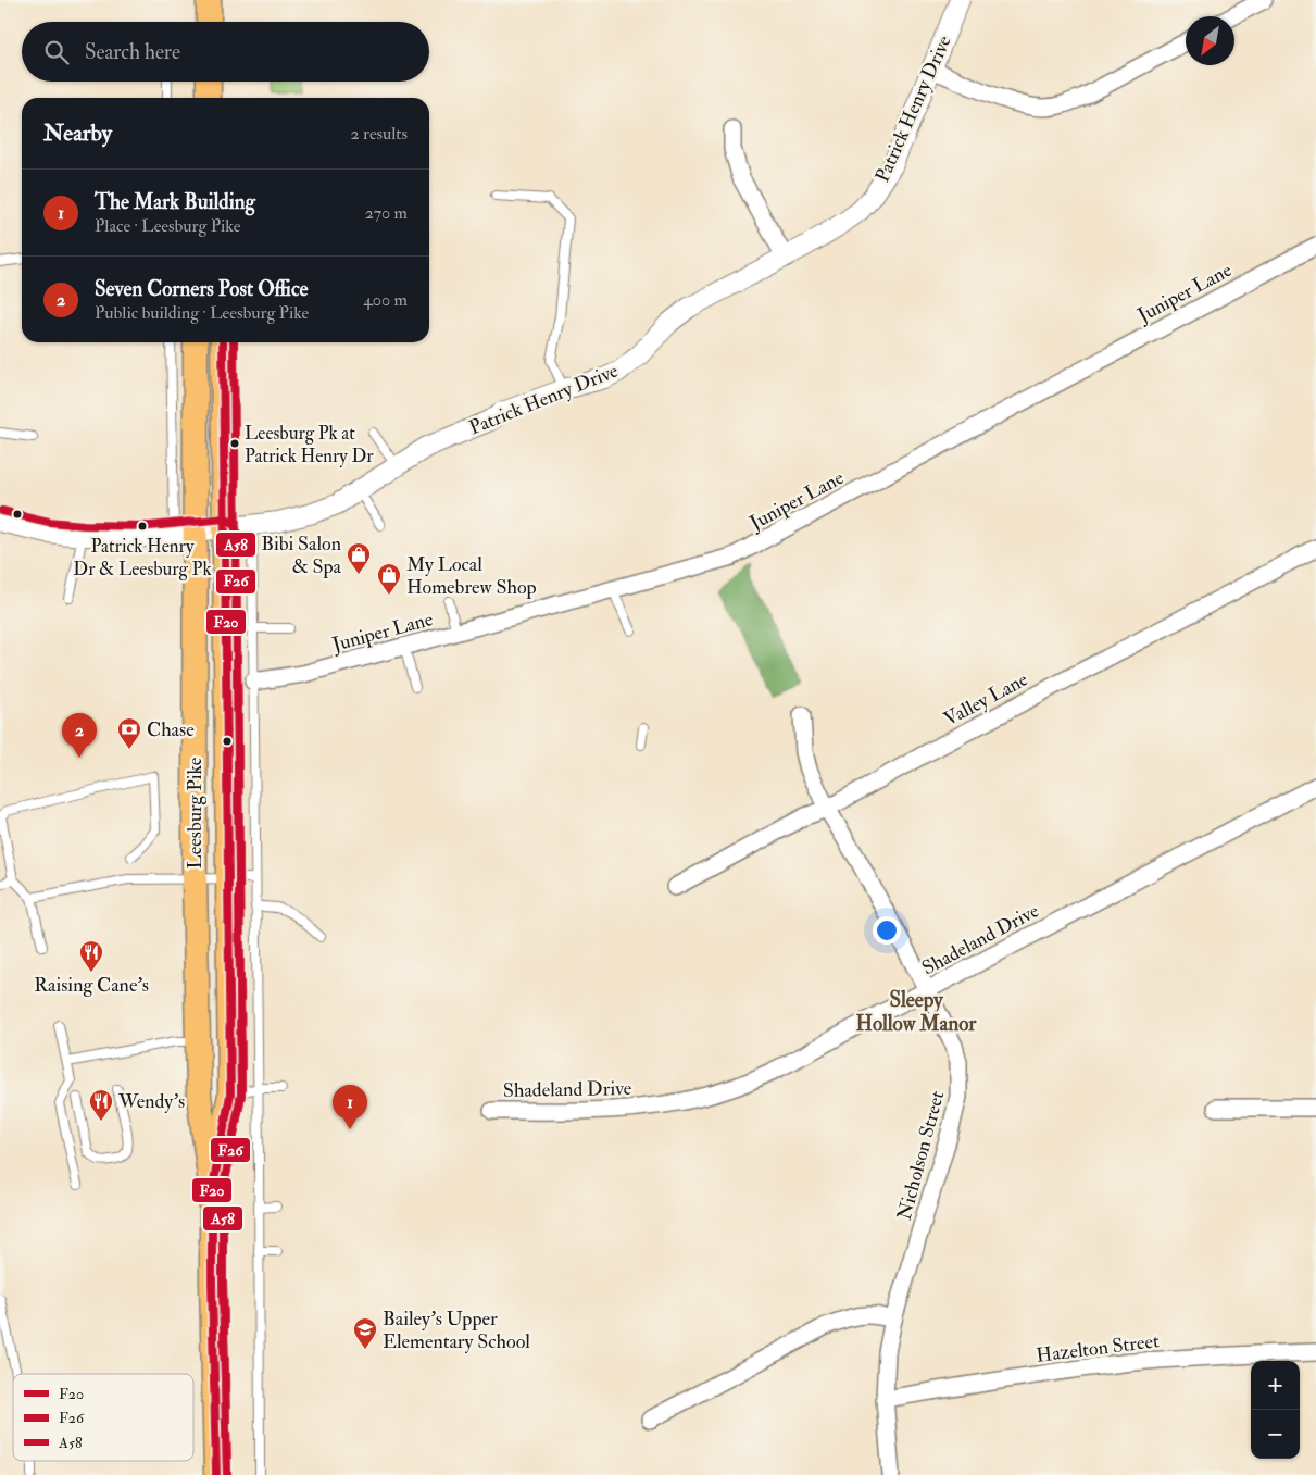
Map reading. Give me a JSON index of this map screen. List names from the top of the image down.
{
  "streets": {
    "main road": ["Leesburg Pike"],
    "street": [
      "Patrick Henry Drive",
      "Juniper Lane",
      "Valley Lane",
      "Shadeland Drive",
      "Nicholson Street",
      "Hazelton Street"
    ]
  },
  "crossings": [
    ["Patrick Henry Drive", "Leesburg Pike"],
    ["Valley Lane", "Nicholson Street"],
    ["Shadeland Drive", "Nicholson Street"],
    ["Nicholson Street", "Hazelton Street"]
  ],
  "districts": ["Sleepy Hollow Manor"],
  "places": {
    "other": ["Leesburg Pk at Patrick Henry Dr", "Patrick Henry Dr & Leesburg Pk"],
    "shop": ["Bibi Salon & Spa", "My Local Homebrew Shop"],
    "bank": ["Chase"],
    "restaurant": ["Raising Cane's", "Wendy's"],
    "school or university": ["Bailey's Upper Elementary School"]
  },
  "lines": ["transit line F20", "transit line F26", "transit line A58"],
  "legend": ["F20", "F26", "A58"],
  "north": "bottom left",
  "page": {
    "search": "Search here",
    "heading": ["Nearby", "2 results"],
    "list": [
      {
        "mark": "1",
        "name": "The Mark Building",
        "note": "Place · Leesburg Pike",
        "value": "270 m"
      },
      {
        "mark": "2",
        "name": "Seven Corners Post Office",
        "note": "Public building · Leesburg Pike",
        "value": "400 m"
      }
    ],
    "pins": ["2", "1"],
    "map_buttons": ["+", "−"]
  }
}
